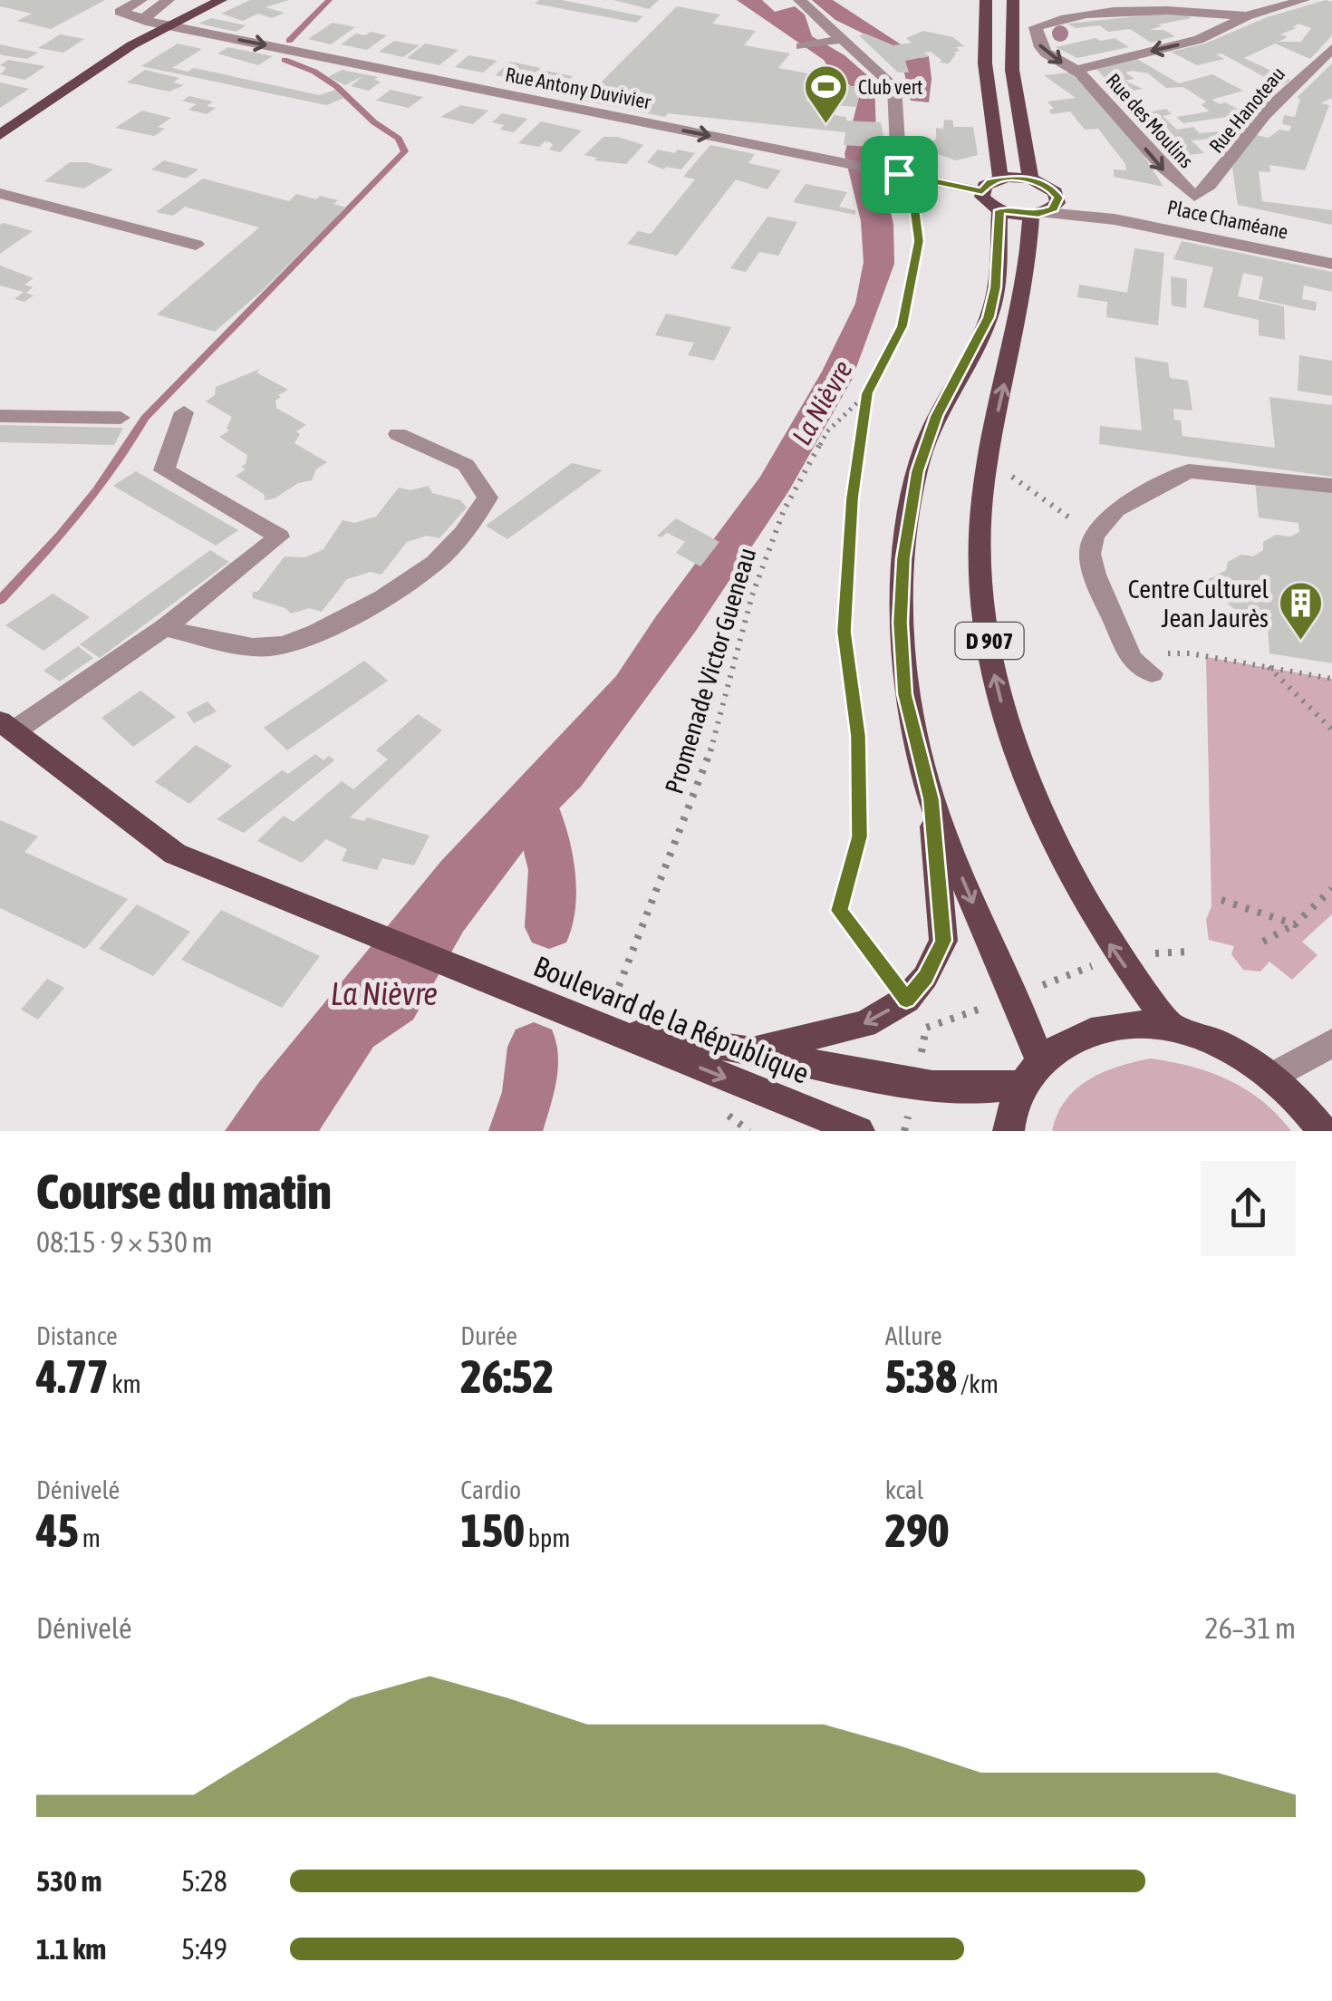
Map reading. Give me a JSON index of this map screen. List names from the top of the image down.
{
  "streets": {
    "main road": ["D 907", "Boulevard de la République"],
    "street": [
      "Rue Antony Duvivier",
      "Rue Hanoteau",
      "Rue des Moulins",
      "Place Chaméane"
    ],
    "path": ["Promenade Victor Gueneau"]
  },
  "crossings": [
    ["Rue Antony Duvivier", "Promenade Victor Gueneau"],
    ["Rue Hanoteau", "Rue des Moulins"],
    ["Place Chaméane", "D 907"],
    ["Promenade Victor Gueneau", "Boulevard de la République"]
  ],
  "one_way": ["Rue Antony Duvivier", "Rue des Moulins"],
  "water": ["La Nièvre"],
  "places": {
    "sports": ["Club vert"],
    "building": ["Centre Culturel Jean Jaurès"]
  },
  "page": {
    "heading": ["Course du matin", "08:15 · 9 × 530 m"],
    "stats": [
      ["Distance", "4.77 km"],
      ["Durée", "26:52"],
      ["Allure", "5:38 /km"],
      ["Dénivelé", "45 m"],
      ["Cardio", "150 bpm"],
      ["kcal", "290"]
    ],
    "chart": ["Dénivelé", "26–31 m"],
    "list": [
      {
        "name": "530 m",
        "note": "5:28"
      },
      {
        "name": "1.1 km",
        "note": "5:49"
      }
    ]
  }
}
